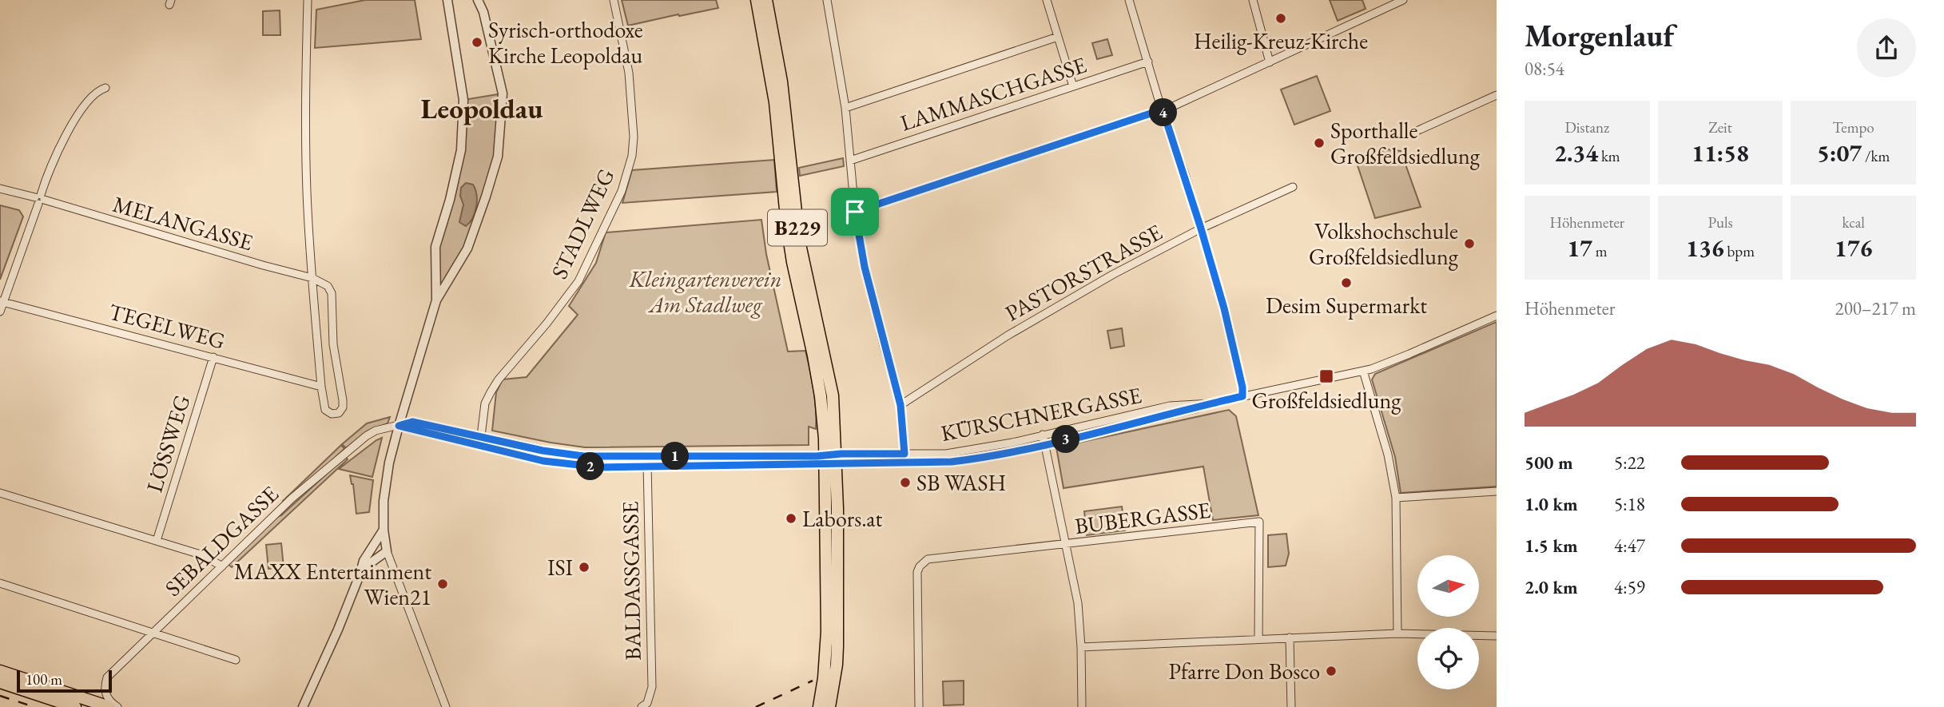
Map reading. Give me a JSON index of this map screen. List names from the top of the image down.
{
  "streets": {
    "main road": ["B229"],
    "street": [
      "LAMMASCHGASSE",
      "MELANGASSE",
      "STADLWEG",
      "PASTORSTRASSE",
      "TEGELWEG",
      "KÜRSCHNERGASSE",
      "LÖSSWEG",
      "BUBERGASSE",
      "SEBALDGASSE",
      "BALDASSGASSE"
    ]
  },
  "crossings": [
    ["STADLWEG", "KÜRSCHNERGASSE"],
    ["B229", "KÜRSCHNERGASSE"],
    ["TEGELWEG", "LÖSSWEG"],
    ["KÜRSCHNERGASSE", "SEBALDGASSE"],
    ["KÜRSCHNERGASSE", "BALDASSGASSE"]
  ],
  "districts": ["Leopoldau"],
  "parks": ["Kleingartenverein Am Stadlweg"],
  "places": {
    "other": [
      "Heilig-Kreuz-Kirche",
      "Syrisch-orthodoxe Kirche Leopoldau",
      "Sporthalle Großfeldsiedlung",
      "Volkshochschule Großfeldsiedlung",
      "Desim Supermarkt",
      "SB WASH",
      "Labors.at",
      "ISI",
      "MAXX Entertainment Wien21",
      "Pfarre Don Bosco"
    ],
    "transit": ["Großfeldsiedlung"]
  },
  "scale_bar": "100 m",
  "north": "right",
  "page": {
    "heading": ["Morgenlauf", "08:54"],
    "stats": [
      ["Distanz", "2.34 km"],
      ["Zeit", "11:58"],
      ["Tempo", "5:07 /km"],
      ["Höhenmeter", "17 m"],
      ["Puls", "136 bpm"],
      ["kcal", "176"]
    ],
    "pins": [
      "4",
      "3",
      "1",
      "2"
    ],
    "chart": ["Höhenmeter", "200–217 m"],
    "list": [
      {
        "name": "500 m",
        "note": "5:22"
      },
      {
        "name": "1.0 km",
        "note": "5:18"
      },
      {
        "name": "1.5 km",
        "note": "4:47"
      },
      {
        "name": "2.0 km",
        "note": "4:59"
      }
    ],
    "scale": "100 m"
  }
}
